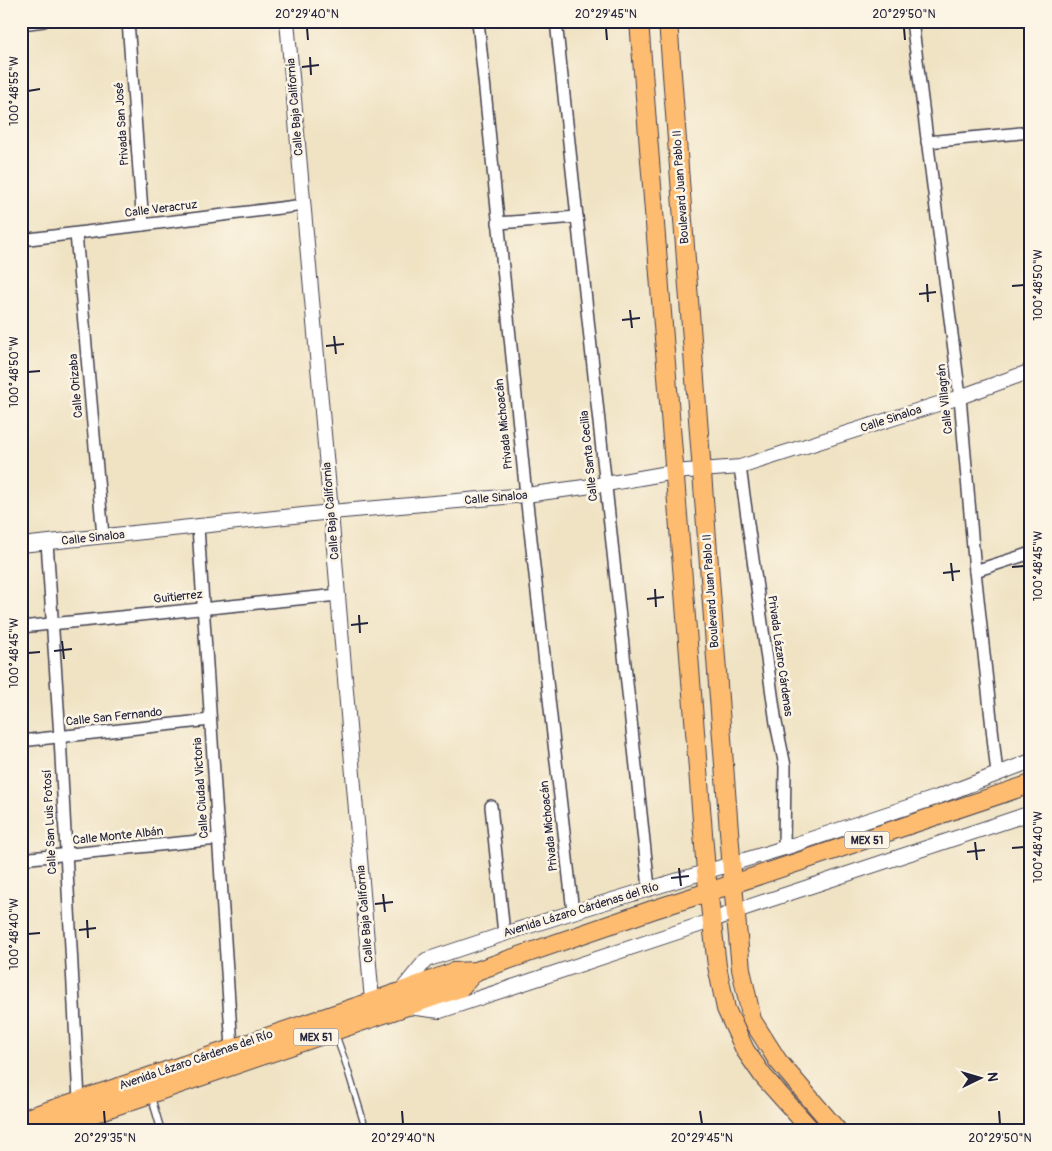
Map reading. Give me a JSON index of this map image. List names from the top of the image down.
{
  "streets": {
    "main road": ["Boulevard Juan Pablo II", "MEX 51", "Avenida Lázaro Cárdenas del Río"],
    "street": [
      "Calle Baja California",
      "Privada San José",
      "Calle Veracruz",
      "Calle Orizaba",
      "Calle Villagrán",
      "Calle Sinaloa",
      "Privada Michoacán",
      "Calle Santa Cecilia",
      "Guitierrez",
      "Privada Lázaro Cárdenas",
      "Calle San Fernando",
      "Calle Ciudad Victoria",
      "Calle San Luis Potosí",
      "Calle Monte Albán"
    ]
  },
  "crossings": [
    ["Calle Baja California", "Calle Veracruz"],
    ["Calle Baja California", "Calle Sinaloa"],
    ["Calle Baja California", "Guitierrez"],
    ["Calle Baja California", "Avenida Lázaro Cárdenas del Río"],
    ["Privada San José", "Calle Veracruz"],
    ["Boulevard Juan Pablo II", "Calle Sinaloa"],
    ["Boulevard Juan Pablo II", "Avenida Lázaro Cárdenas del Río"],
    ["Calle Veracruz", "Calle Orizaba"],
    ["Calle Orizaba", "Calle Sinaloa"],
    ["Calle Villagrán", "Calle Sinaloa"],
    ["Calle Villagrán", "Avenida Lázaro Cárdenas del Río"],
    ["Calle Sinaloa", "Privada Michoacán"],
    ["Calle Sinaloa", "Calle Santa Cecilia"],
    ["Calle Sinaloa", "Privada Lázaro Cárdenas"],
    ["Calle Sinaloa", "Calle Ciudad Victoria"],
    ["Calle Sinaloa", "Calle San Luis Potosí"],
    ["Privada Michoacán", "Avenida Lázaro Cárdenas del Río"],
    ["Calle Santa Cecilia", "Avenida Lázaro Cárdenas del Río"],
    ["Guitierrez", "Calle Ciudad Victoria"],
    ["Guitierrez", "Calle San Luis Potosí"],
    ["Privada Lázaro Cárdenas", "Avenida Lázaro Cárdenas del Río"],
    ["Calle San Fernando", "Calle Ciudad Victoria"],
    ["Calle San Fernando", "Calle San Luis Potosí"],
    ["Calle Ciudad Victoria", "Calle Monte Albán"],
    ["Calle Ciudad Victoria", "Avenida Lázaro Cárdenas del Río"],
    ["Calle San Luis Potosí", "Calle Monte Albán"],
    ["Calle San Luis Potosí", "Avenida Lázaro Cárdenas del Río"]
  ],
  "north": "right",
  "coordinates": [
    "20°29'40\"N",
    "20°29'45\"N",
    "20°29'50\"N",
    "100°48'55\"W",
    "100°48'50\"W",
    "100°48'45\"W",
    "100°48'40\"W",
    "20°29'35\"N"
  ]
}
